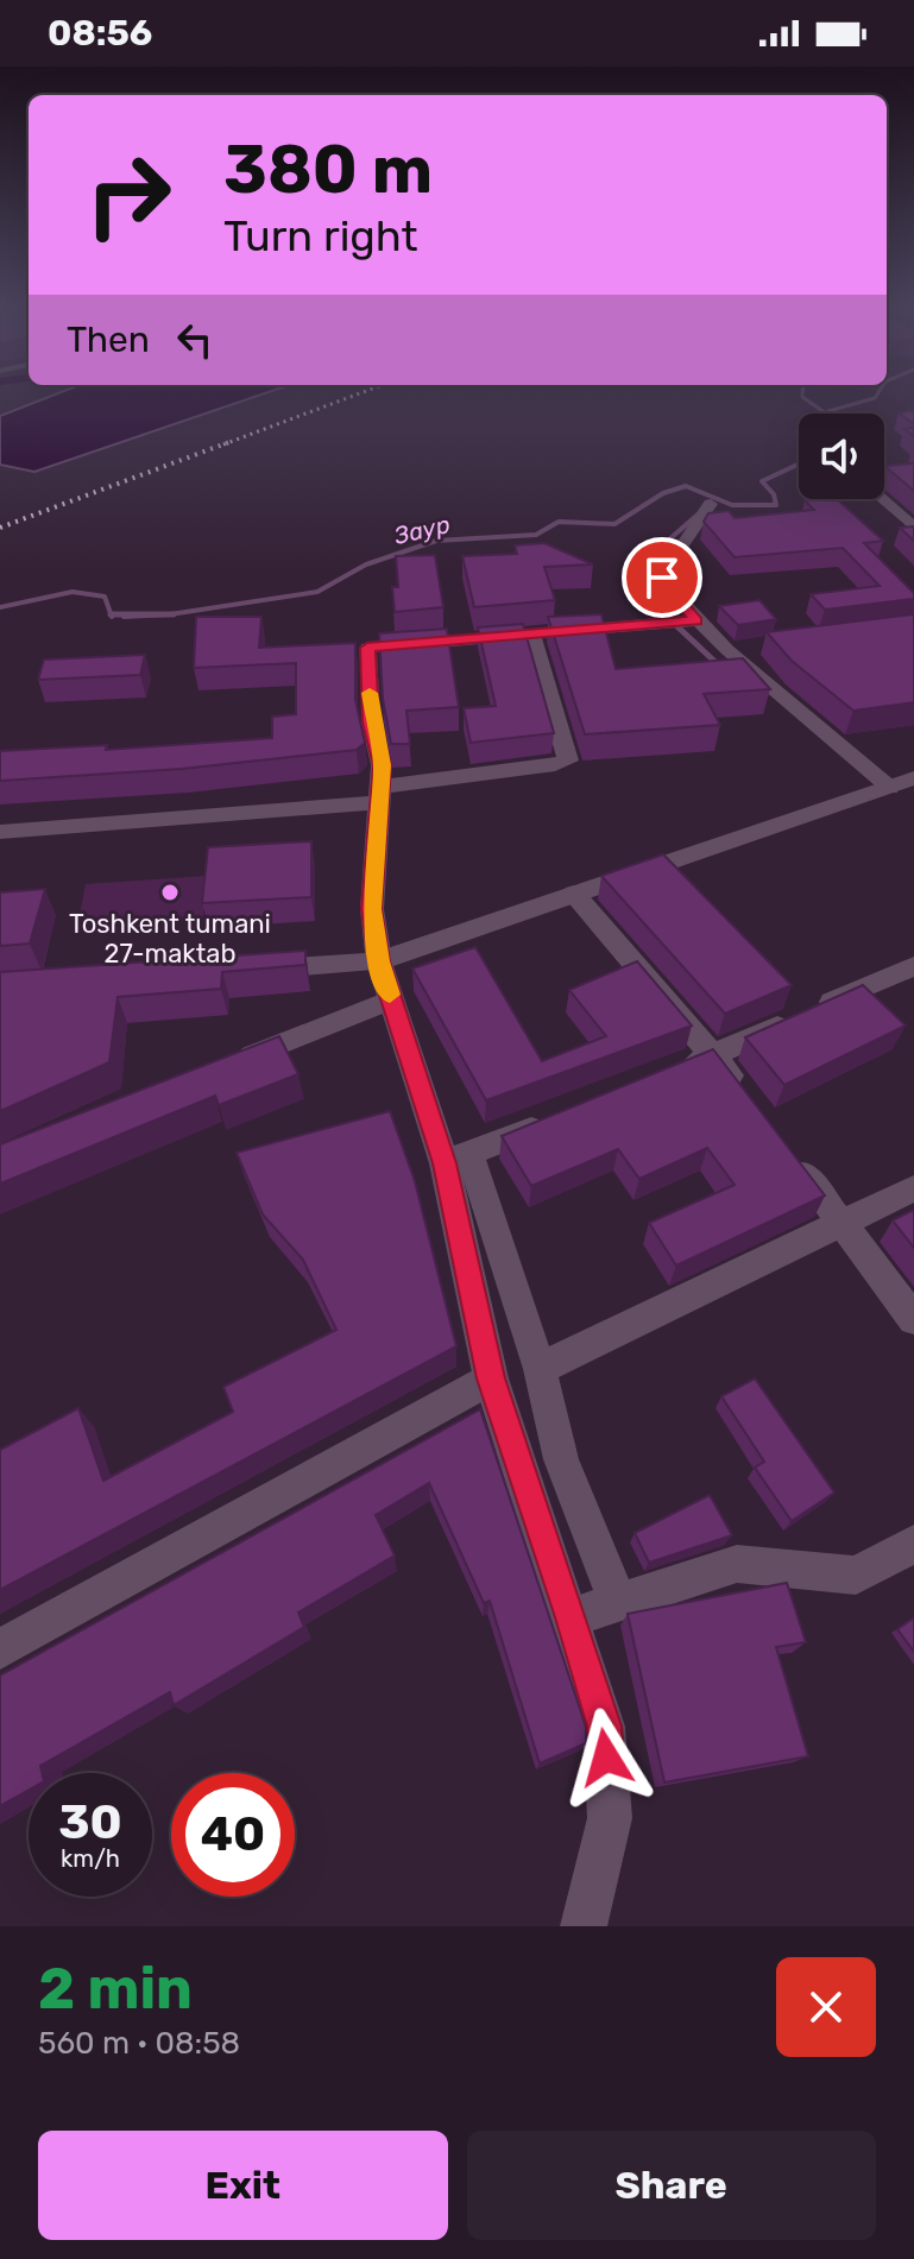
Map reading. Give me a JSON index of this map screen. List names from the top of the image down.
{
  "water": ["Заур"],
  "places": ["Toshkent tumani 27-maktab"],
  "page": {
    "status": "08:56",
    "turn": ["380 m", "Turn right"],
    "then": "Then",
    "speed": "30 km/h",
    "limit": "40",
    "heading": ["2 min", "560 m · 08:58"],
    "buttons": ["Exit", "Share"]
  }
}
